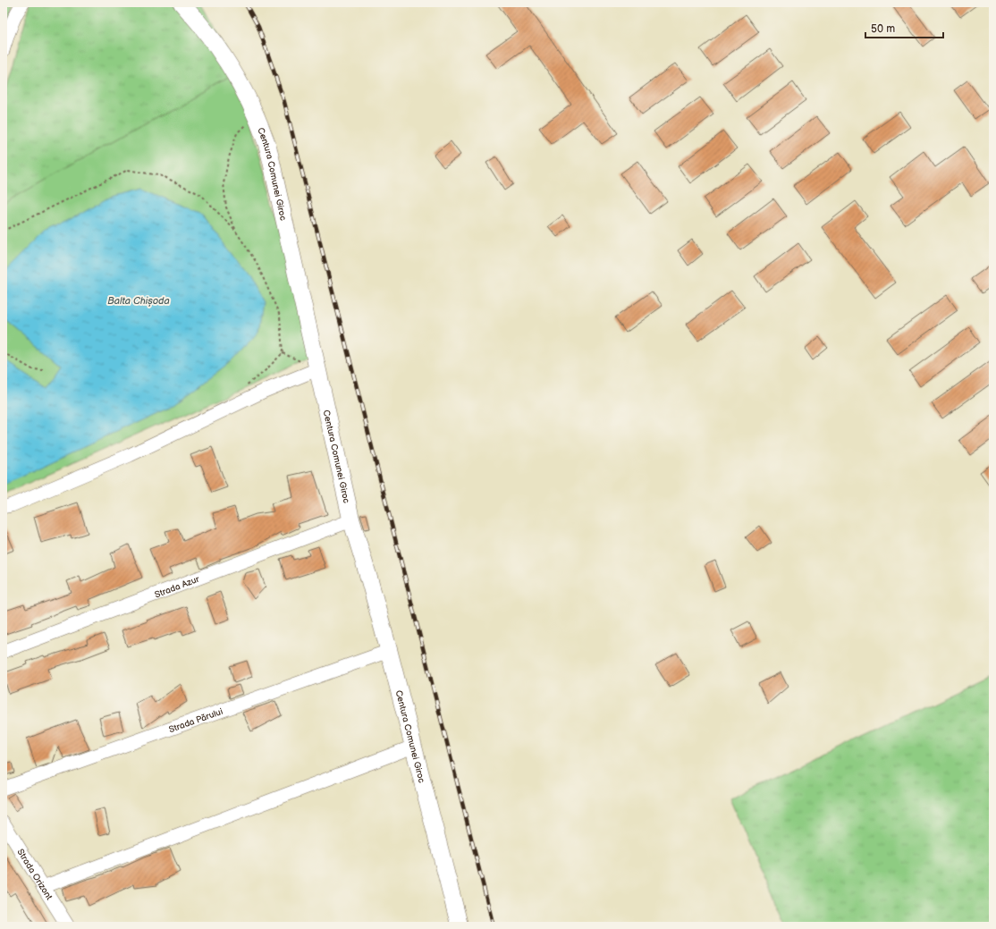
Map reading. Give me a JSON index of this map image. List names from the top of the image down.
{
  "streets": {
    "main road": ["Centura Comunei Giroc"],
    "street": ["Strada Azur", "Strada Părului", "Strada Orizont"]
  },
  "crossings": [
    ["Centura Comunei Giroc", "Strada Azur"],
    ["Centura Comunei Giroc", "Strada Părului"]
  ],
  "water": ["Balta Chișoda"],
  "scale_bar": "50 m"
}
